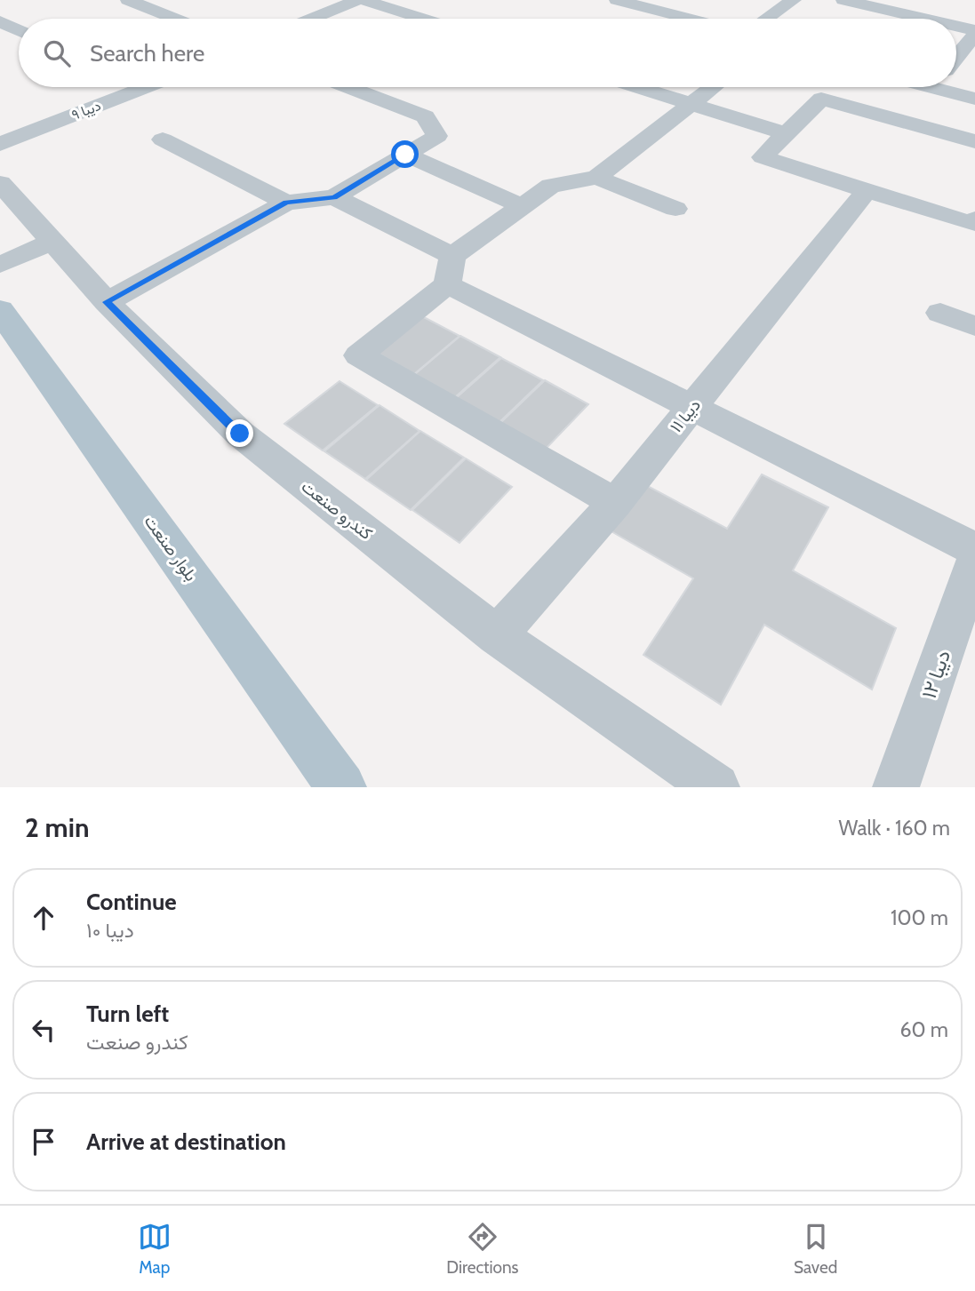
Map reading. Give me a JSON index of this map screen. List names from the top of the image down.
{
  "streets": {
    "main road": ["بلوار صنعت"],
    "street": [
      "دیبا ۹",
      "دیبا ۱۱",
      "کندرو صنعت",
      "دیبا ۱۲"
    ]
  },
  "crossings": [
    ["دیبا ۱۱", "کندرو صنعت"]
  ],
  "page": {
    "search": "Search here",
    "heading": ["2 min", "Walk · 160 m"],
    "list": [
      ["Continue", "دیبا ۱۰", "100 m"],
      ["Turn left", "کندرو صنعت", "60 m"],
      "Arrive at destination"
    ],
    "nav": ["Map", "Directions", "Saved"]
  }
}
